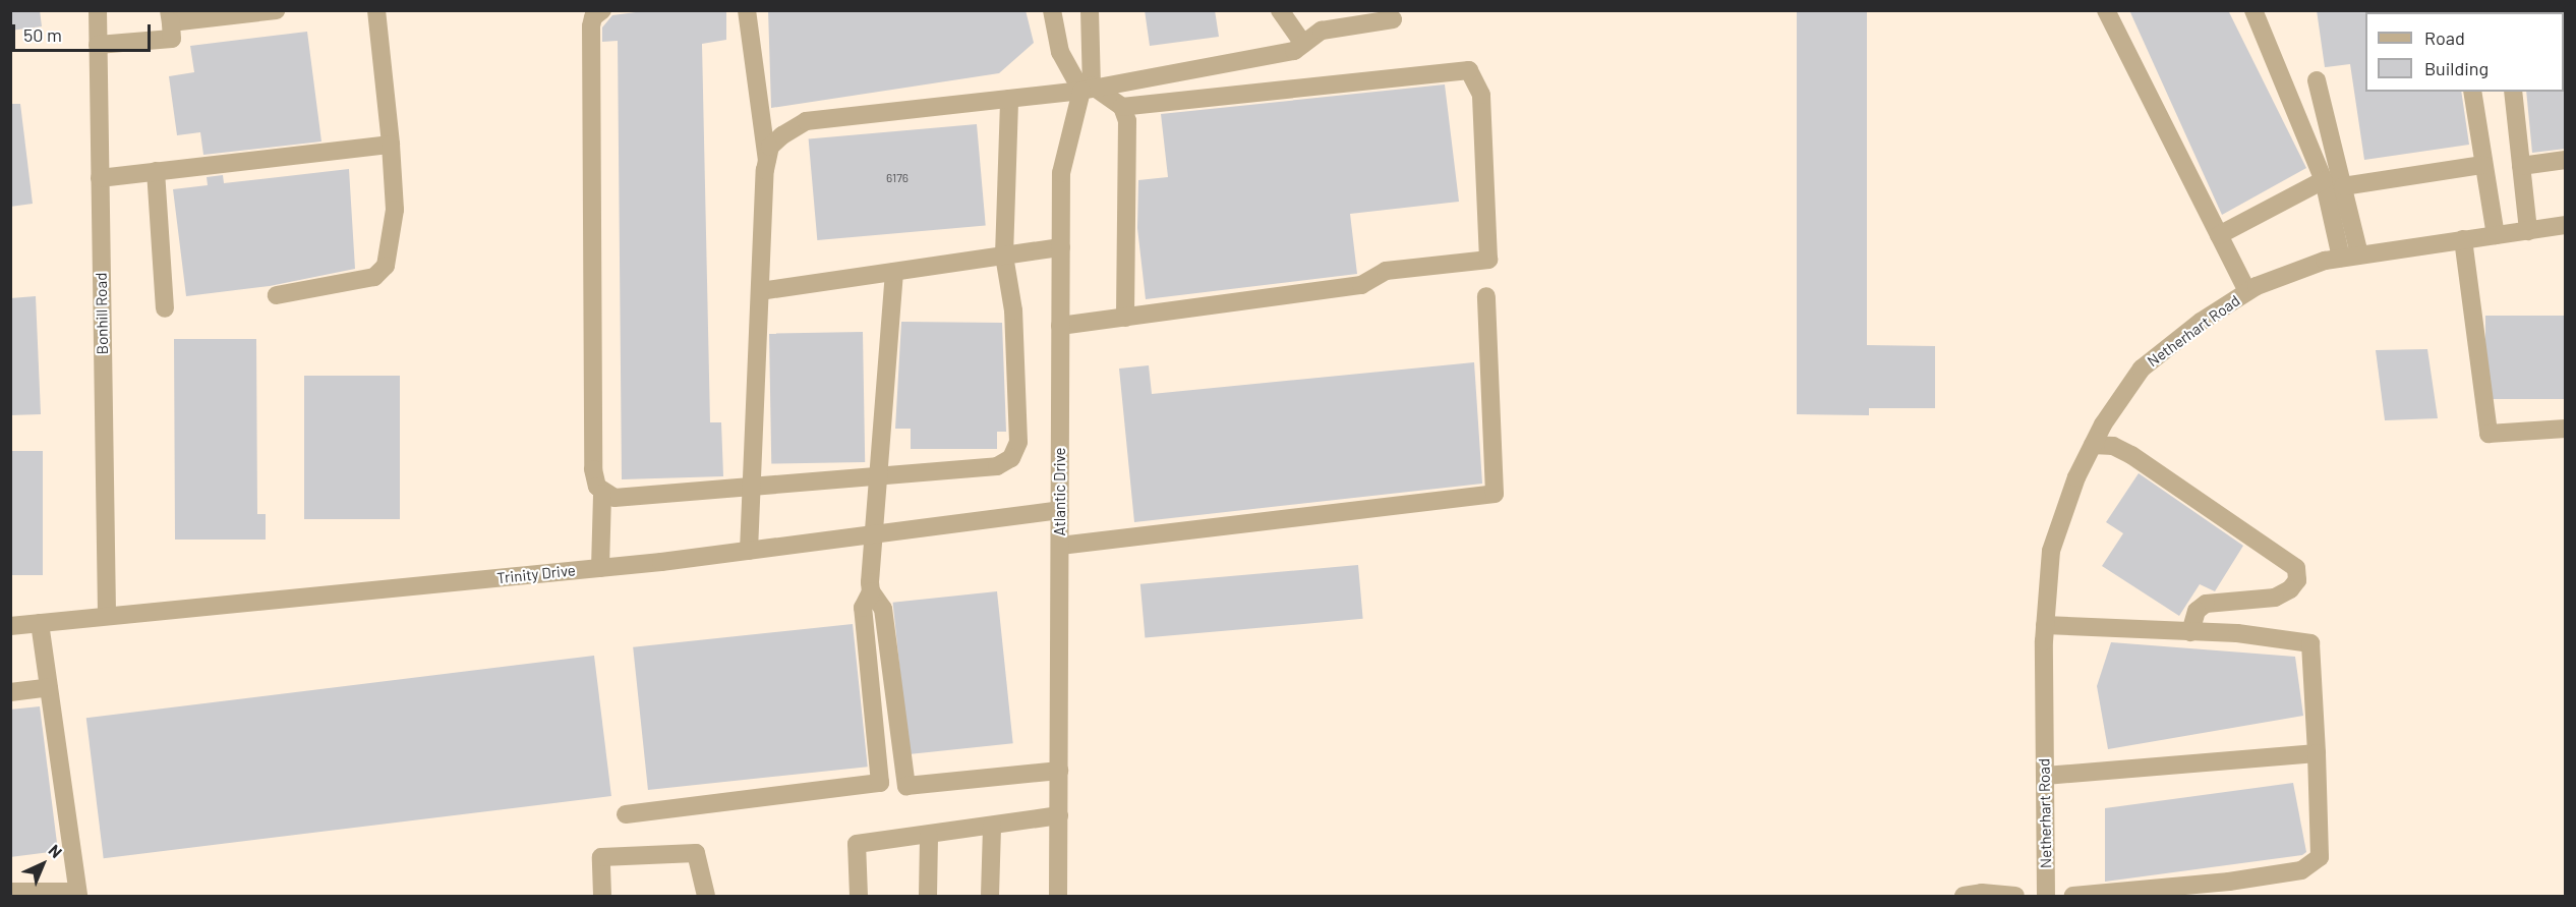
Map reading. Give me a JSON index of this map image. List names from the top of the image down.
{
  "streets": {
    "street": [
      "Bonhill Road",
      "Netherhart Road",
      "Atlantic Drive",
      "Trinity Drive"
    ]
  },
  "crossings": [
    ["Bonhill Road", "Trinity Drive"],
    ["Atlantic Drive", "Trinity Drive"]
  ],
  "house_numbers": ["6176"],
  "legend": ["Road", "Building"],
  "scale_bar": "50 m",
  "north": "top right"
}
